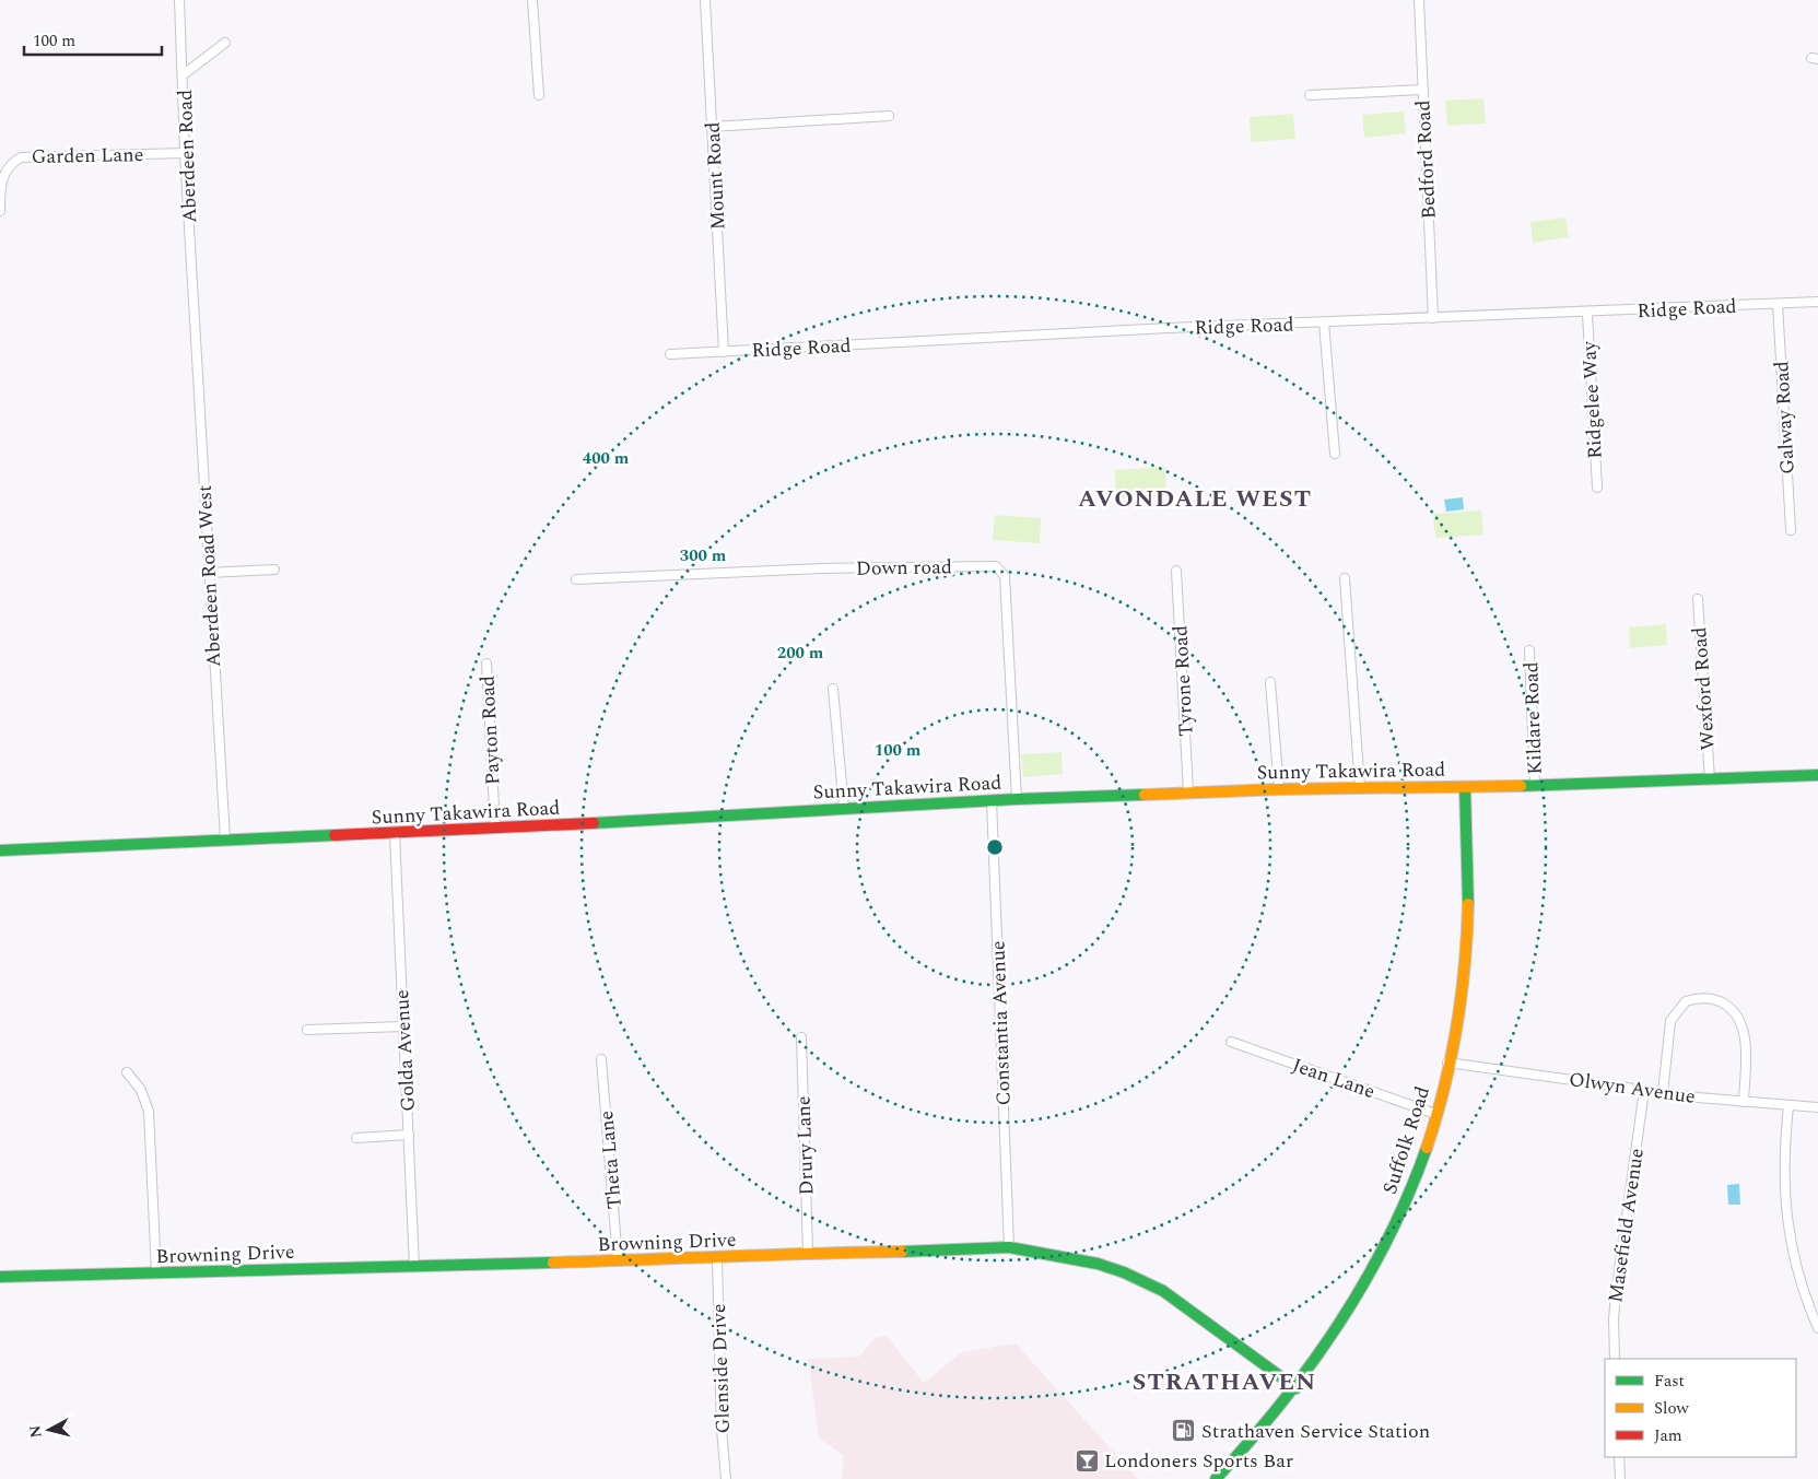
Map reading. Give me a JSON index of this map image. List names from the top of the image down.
{
  "streets": {
    "street": [
      "Garden Lane",
      "Aberdeen Road",
      "Bedford Road",
      "Mount Road",
      "Ridge Road",
      "Ridgelee Way",
      "Galway Road",
      "Down road",
      "Aberdeen Road West",
      "Tyrone Road",
      "Wexford Road",
      "Kildare Road",
      "Payton Road",
      "Sunny Takawira Road",
      "Constantia Avenue",
      "Golda Avenue",
      "Jean Lane",
      "Olwyn Avenue",
      "Suffolk Road",
      "Drury Lane",
      "Theta Lane",
      "Masefield Avenue",
      "Browning Drive",
      "Glenside Drive"
    ]
  },
  "crossings": [
    ["Garden Lane", "Aberdeen Road"],
    ["Aberdeen Road", "Aberdeen Road West"],
    ["Bedford Road", "Ridge Road"],
    ["Mount Road", "Ridge Road"],
    ["Ridge Road", "Ridgelee Way"],
    ["Ridge Road", "Galway Road"],
    ["Down road", "Sunny Takawira Road"],
    ["Aberdeen Road West", "Sunny Takawira Road"],
    ["Tyrone Road", "Sunny Takawira Road"],
    ["Wexford Road", "Sunny Takawira Road"],
    ["Kildare Road", "Sunny Takawira Road"],
    ["Payton Road", "Sunny Takawira Road"],
    ["Sunny Takawira Road", "Constantia Avenue"],
    ["Sunny Takawira Road", "Golda Avenue"],
    ["Sunny Takawira Road", "Suffolk Road"],
    ["Constantia Avenue", "Browning Drive"],
    ["Golda Avenue", "Browning Drive"],
    ["Jean Lane", "Suffolk Road"],
    ["Olwyn Avenue", "Suffolk Road"],
    ["Olwyn Avenue", "Masefield Avenue"],
    ["Suffolk Road", "Browning Drive"],
    ["Drury Lane", "Browning Drive"],
    ["Theta Lane", "Browning Drive"],
    ["Browning Drive", "Glenside Drive"]
  ],
  "districts": ["AVONDALE WEST", "STRATHAVEN"],
  "places": {
    "fuel station": ["Strathaven Service Station"],
    "bar": ["Londoners Sports Bar"]
  },
  "legend": ["Fast", "Slow", "Jam"],
  "scale_bar": "100 m",
  "north": "left",
  "rings": [
    "400 m",
    "300 m",
    "200 m",
    "100 m"
  ]
}
